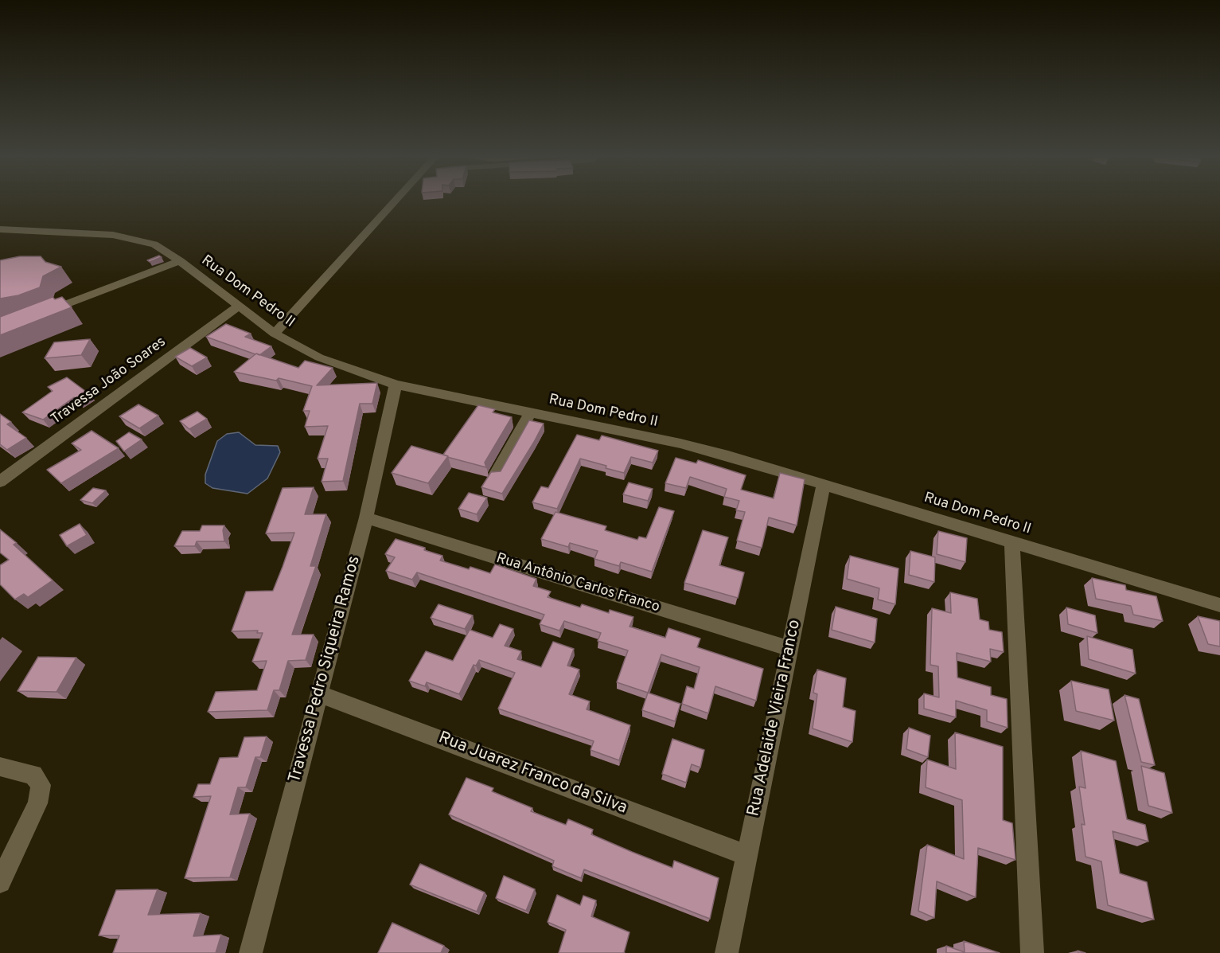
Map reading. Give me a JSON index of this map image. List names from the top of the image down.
{
  "streets": {
    "street": [
      "Rua Dom Pedro II",
      "Travessa João Soares",
      "Rua Antônio Carlos Franco",
      "Travessa Pedro Siqueira Ramos",
      "Rua Adelaide Vieira Franco",
      "Rua Juarez Franco da Silva"
    ]
  },
  "crossings": [
    ["Rua Dom Pedro II", "Travessa João Soares"],
    ["Rua Dom Pedro II", "Travessa Pedro Siqueira Ramos"],
    ["Rua Dom Pedro II", "Rua Adelaide Vieira Franco"],
    ["Rua Antônio Carlos Franco", "Travessa Pedro Siqueira Ramos"],
    ["Rua Antônio Carlos Franco", "Rua Adelaide Vieira Franco"],
    ["Travessa Pedro Siqueira Ramos", "Rua Juarez Franco da Silva"],
    ["Rua Adelaide Vieira Franco", "Rua Juarez Franco da Silva"]
  ]
}
